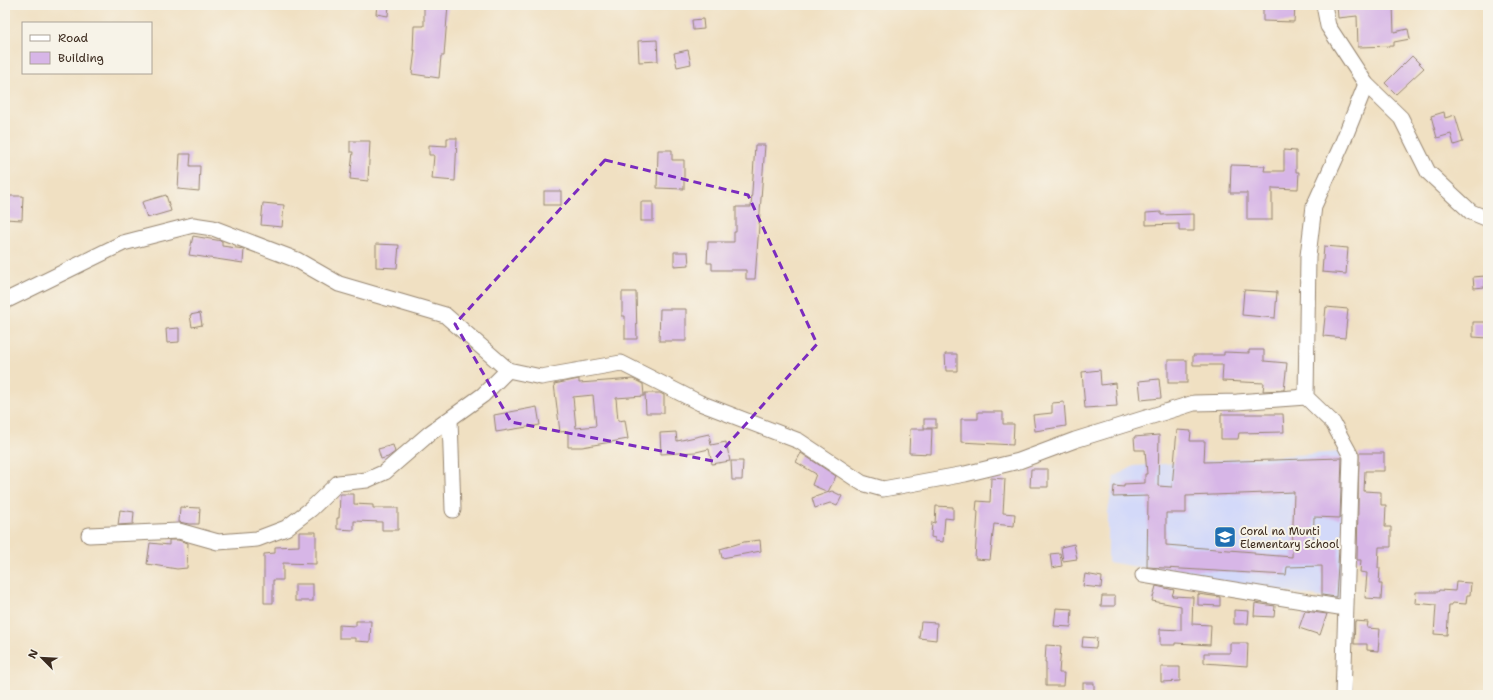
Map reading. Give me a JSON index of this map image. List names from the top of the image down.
{
  "places": {
    "school or university": ["Coral na Munti Elementary School"]
  },
  "legend": ["Road", "Building"],
  "north": "top left"
}
